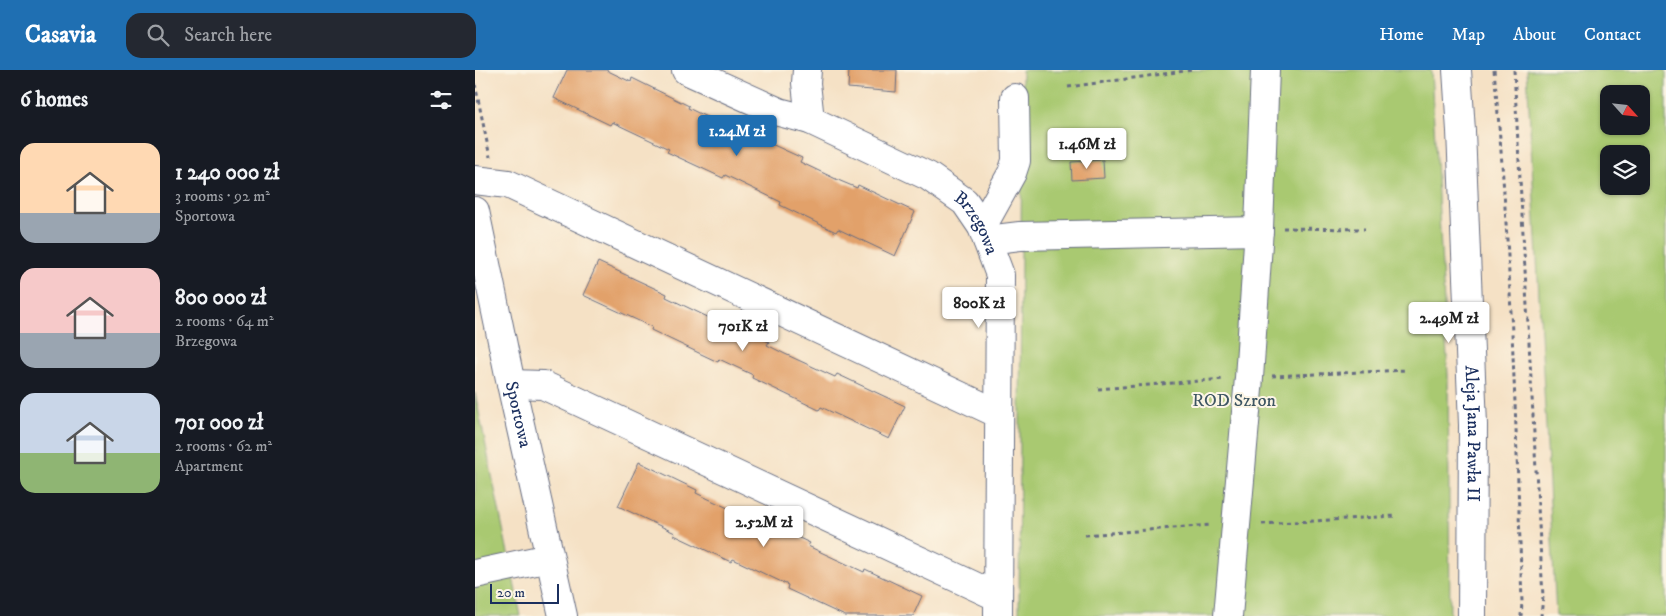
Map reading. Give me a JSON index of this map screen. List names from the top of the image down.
{
  "streets": {
    "street": ["Brzegowa", "Sportowa", "Aleja Jana Pawła II"]
  },
  "parks": ["ROD Szron"],
  "scale_bar": "20 m",
  "north": "bottom right",
  "page": {
    "header": "Casavia",
    "search": "Search here",
    "nav": [
      "Home",
      "Map",
      "About",
      "Contact"
    ],
    "heading": "6 homes",
    "price": [
      "1.24M zł",
      "1.46M zł",
      "800K zł",
      "2.49M zł",
      "701K zł",
      "2.52M zł"
    ],
    "list": [
      {
        "name": "1 240 000 zł",
        "note": "3 rooms · 92 m² · Sportowa"
      },
      {
        "name": "800 000 zł",
        "note": "2 rooms · 64 m² · Brzegowa"
      },
      {
        "name": "701 000 zł",
        "note": "2 rooms · 62 m² · Apartment"
      }
    ],
    "scale": "20 m"
  }
}
